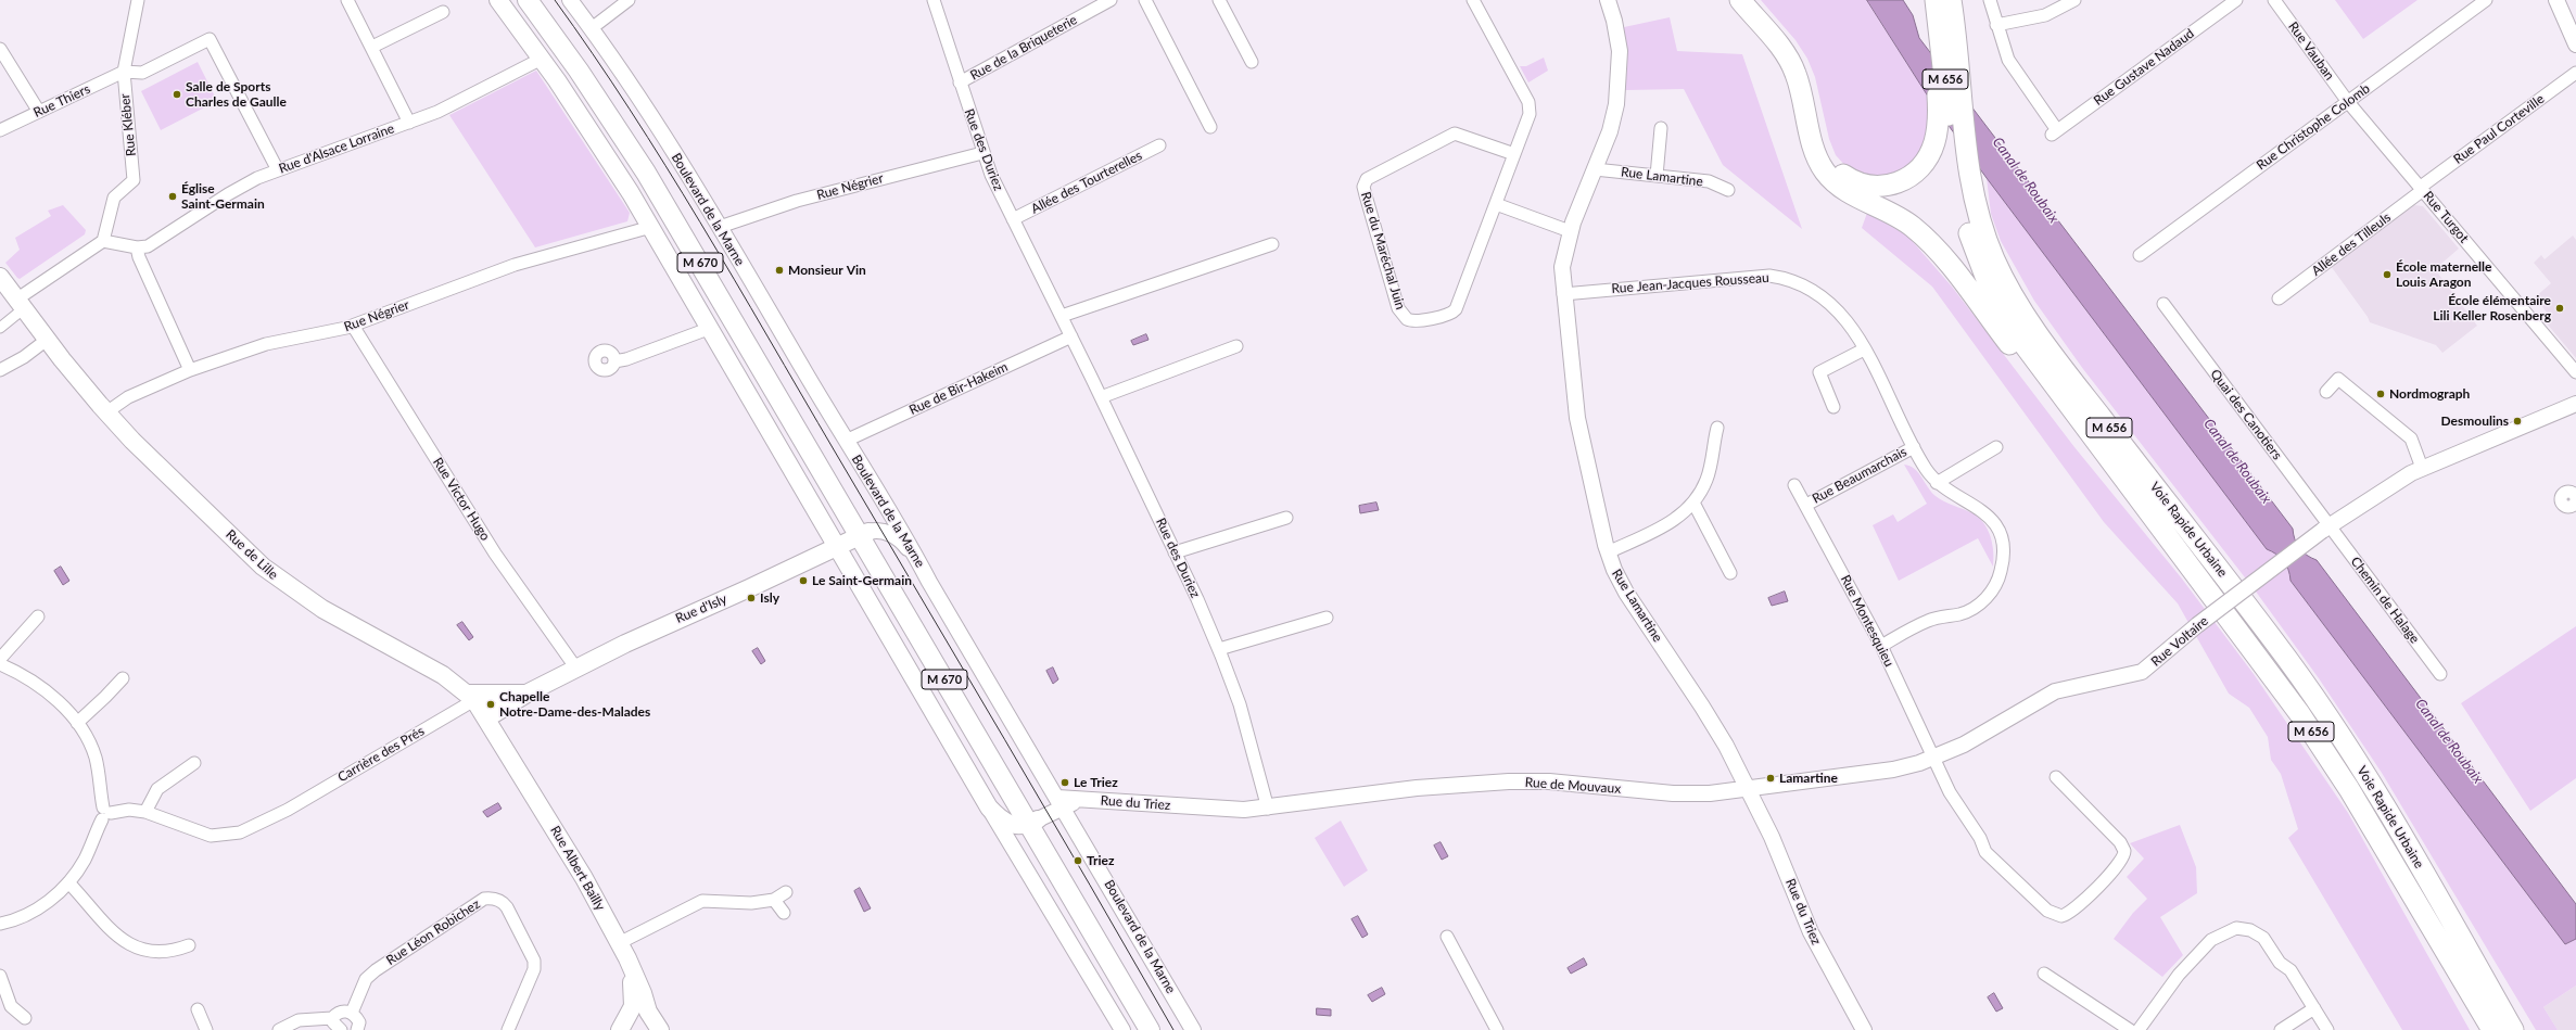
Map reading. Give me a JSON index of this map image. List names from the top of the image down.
{
  "streets": {
    "highway": ["M 656", "Voie Rapide Urbaine"],
    "main road": [
      "Boulevard de la Marne",
      "M 670",
      "Rue de Lille",
      "Rue d'Isly",
      "Rue Albert Bailly"
    ],
    "street": [
      "Rue de la Briqueterie",
      "Rue Vauban",
      "Rue Gustave Nadaud",
      "Rue Thiers",
      "Rue Kléber",
      "Rue Christophe Colomb",
      "Rue Paul Corteville",
      "Rue d'Alsace Lorraine",
      "Rue des Duriez",
      "Rue Lamartine",
      "Allée des Tourterelles",
      "Rue Négrier",
      "Rue Turgot",
      "Allée des Tilleuls",
      "Rue du Maréchal Juin",
      "Rue Jean-Jacques Rousseau",
      "Rue de Bir-Hakeim",
      "Quai des Canotiers",
      "Rue Beaumarchais",
      "Rue Victor Hugo",
      "Chemin de Halage",
      "Rue Montesquieu",
      "Rue Voltaire",
      "Carrière des Prés",
      "Rue de Mouvaux",
      "Rue du Triez",
      "Rue Léon Robichez"
    ]
  },
  "crossings": [
    ["Rue de la Briqueterie", "Rue des Duriez"],
    ["Rue Vauban", "Rue Christophe Colomb"],
    ["Rue Vauban", "Rue Turgot"],
    ["Rue Thiers", "Rue Kléber"],
    ["Rue Christophe Colomb", "Rue Turgot"],
    ["Rue Paul Corteville", "Rue Turgot"],
    ["Rue Paul Corteville", "Allée des Tilleuls"],
    ["Rue d'Alsace Lorraine", "Boulevard de la Marne"],
    ["Rue des Duriez", "Allée des Tourterelles"],
    ["Rue des Duriez", "Rue Négrier"],
    ["Rue des Duriez", "Rue de Bir-Hakeim"],
    ["Rue des Duriez", "Rue de Mouvaux"],
    ["Rue des Duriez", "Rue du Triez"],
    ["Rue Lamartine", "Rue Jean-Jacques Rousseau"],
    ["Rue Lamartine", "Rue Voltaire"],
    ["Rue Lamartine", "Rue de Mouvaux"],
    ["Rue Lamartine", "Rue du Triez"],
    ["Rue Négrier", "Boulevard de la Marne"],
    ["Rue Négrier", "Rue Victor Hugo"],
    ["Rue Négrier", "Rue de Lille"],
    ["Boulevard de la Marne", "Rue de Bir-Hakeim"],
    ["Boulevard de la Marne", "Rue d'Isly"],
    ["Boulevard de la Marne", "Rue du Triez"],
    ["Rue Turgot", "Allée des Tilleuls"],
    ["Rue Jean-Jacques Rousseau", "Rue Beaumarchais"],
    ["Rue Jean-Jacques Rousseau", "Rue Montesquieu"],
    ["Quai des Canotiers", "Chemin de Halage"],
    ["Quai des Canotiers", "Rue Voltaire"],
    ["Rue Beaumarchais", "Rue Montesquieu"],
    ["Rue Victor Hugo", "Rue d'Isly"],
    ["Rue de Lille", "Rue d'Isly"],
    ["Rue de Lille", "Carrière des Prés"],
    ["Rue de Lille", "Rue Albert Bailly"],
    ["Chemin de Halage", "Rue Voltaire"],
    ["Rue d'Isly", "Carrière des Prés"],
    ["Rue Montesquieu", "Rue Voltaire"],
    ["Rue Voltaire", "Rue de Mouvaux"],
    ["Rue Voltaire", "Rue du Triez"],
    ["Rue de Mouvaux", "Rue du Triez"]
  ],
  "water": ["Canal de Roubaix"],
  "places": [
    "Salle de Sports Charles de Gaulle",
    "Église Saint-Germain",
    "Monsieur Vin",
    "École maternelle Louis Aragon",
    "École élémentaire Lili Keller Rosenberg",
    "Nordmograph",
    "Desmoulins",
    "Le Saint-Germain",
    "Isly",
    "Chapelle Notre-Dame-des-Malades",
    "Lamartine",
    "Le Triez",
    "Triez"
  ]
}
